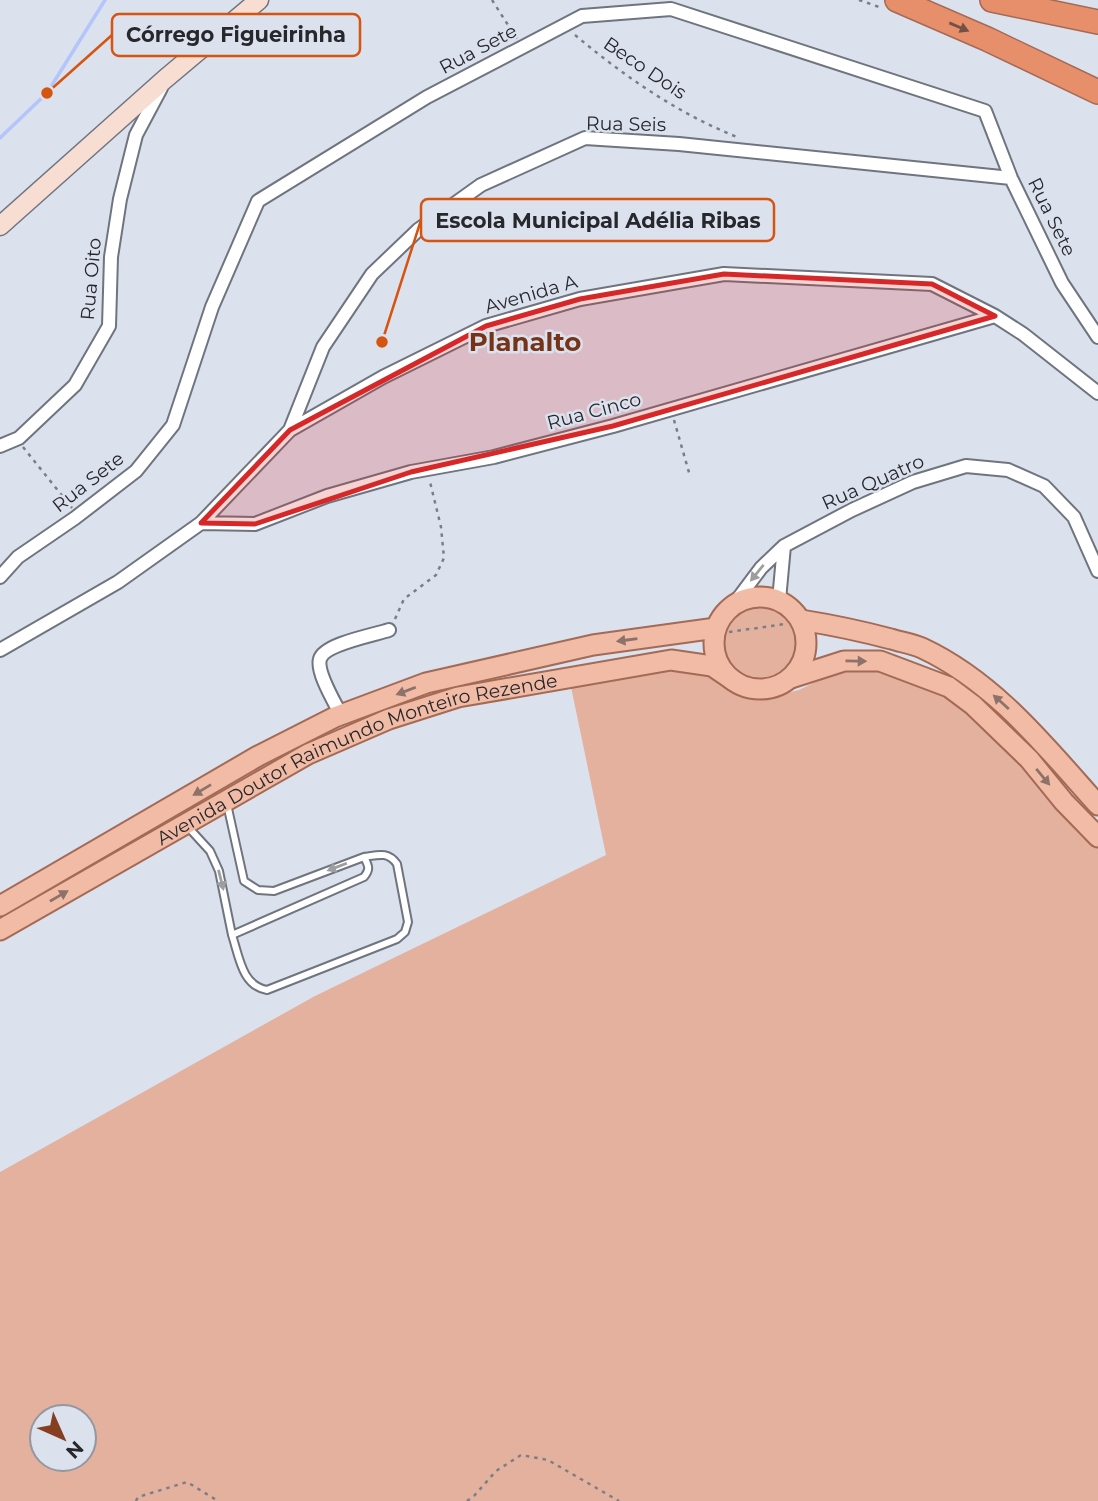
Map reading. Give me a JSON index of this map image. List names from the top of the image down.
{
  "streets": {
    "main road": ["Avenida Doutor Raimundo Monteiro Rezende"],
    "street": [
      "Rua Sete",
      "Rua Seis",
      "Rua Oito",
      "Avenida A",
      "Rua Cinco",
      "Rua Quatro"
    ],
    "path": ["Beco Dois"]
  },
  "crossings": [
    ["Rua Sete", "Beco Dois"],
    ["Rua Sete", "Rua Seis"],
    ["Rua Seis", "Avenida A"],
    ["Avenida A", "Rua Cinco"]
  ],
  "districts": ["Planalto"],
  "places": ["Córrego Figueirinha", "Escola Municipal Adélia Ribas"],
  "north": "bottom right"
}
